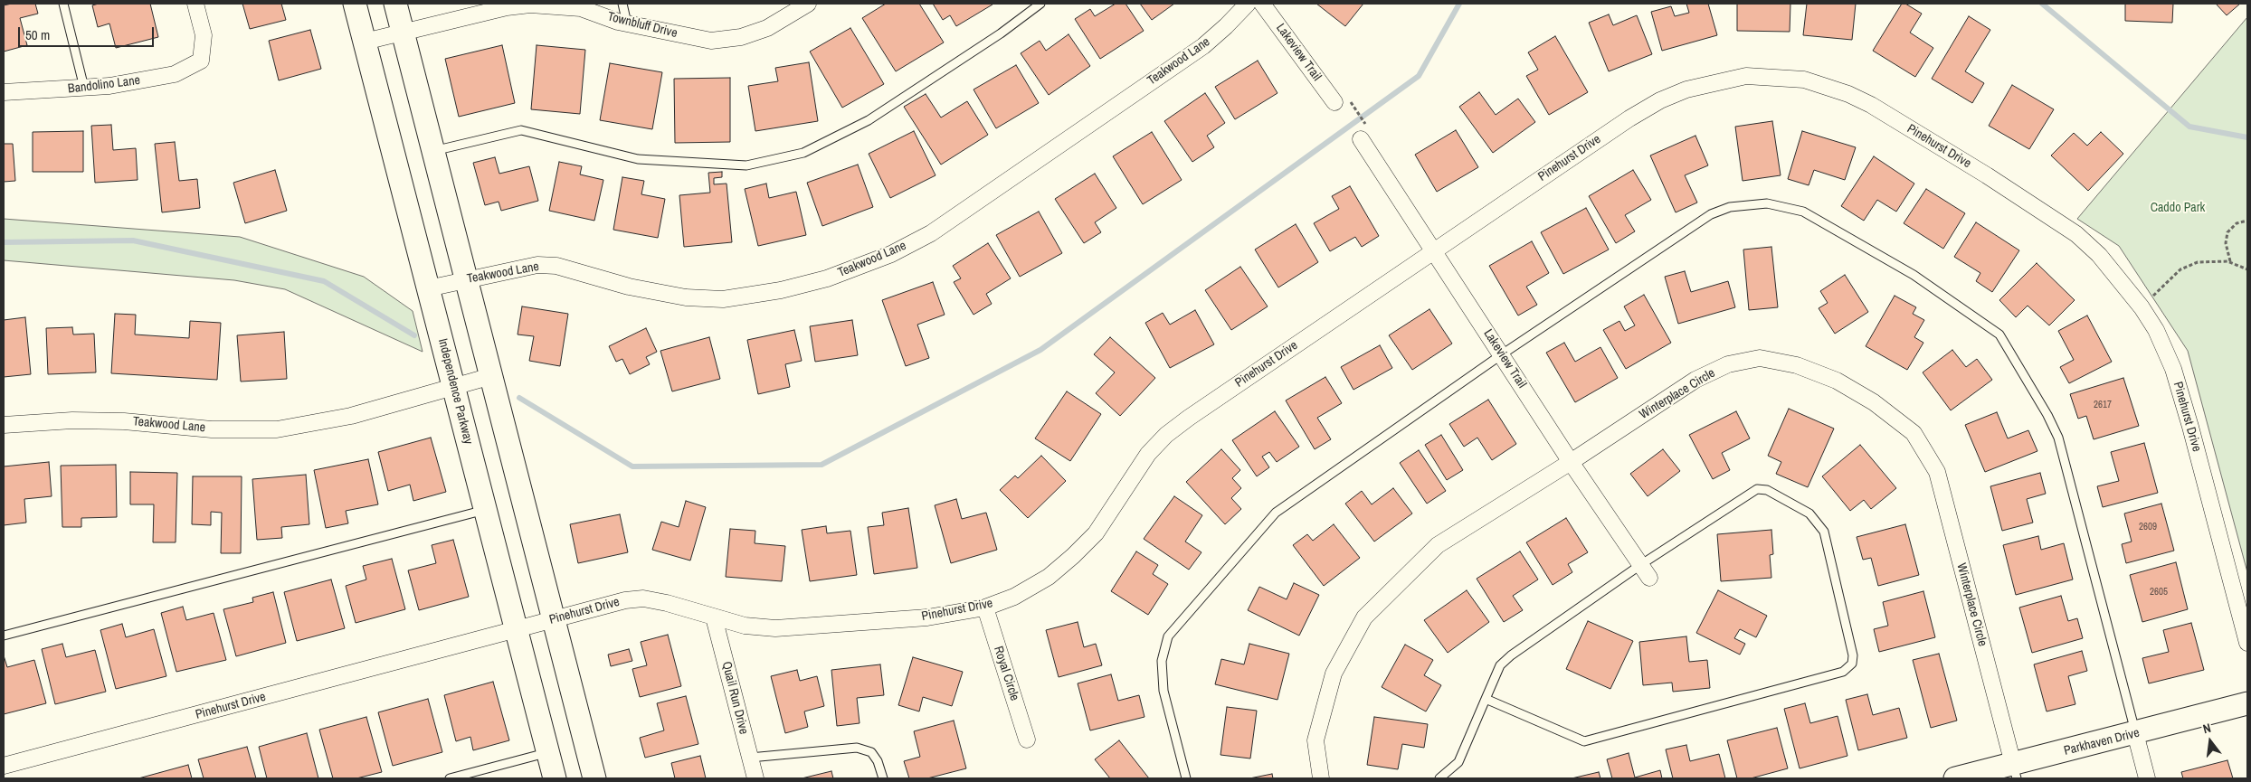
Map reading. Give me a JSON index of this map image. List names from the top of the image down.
{
  "streets": {
    "main road": ["Independence Parkway", "Parkhaven Drive"],
    "street": [
      "Townbluff Drive",
      "Lakeview Trail",
      "Teakwood Lane",
      "Bandolino Lane",
      "Pinehurst Drive",
      "Winterplace Circle",
      "Royal Circle",
      "Quail Run Drive"
    ]
  },
  "crossings": [
    ["Townbluff Drive", "Independence Parkway"],
    ["Lakeview Trail", "Pinehurst Drive"],
    ["Lakeview Trail", "Winterplace Circle"],
    ["Teakwood Lane", "Independence Parkway"],
    ["Pinehurst Drive", "Independence Parkway"],
    ["Pinehurst Drive", "Royal Circle"],
    ["Pinehurst Drive", "Quail Run Drive"],
    ["Winterplace Circle", "Parkhaven Drive"]
  ],
  "parks": ["Caddo Park"],
  "house_numbers": ["2617", "2609", "2605"],
  "scale_bar": "50 m",
  "north": "top"
}
